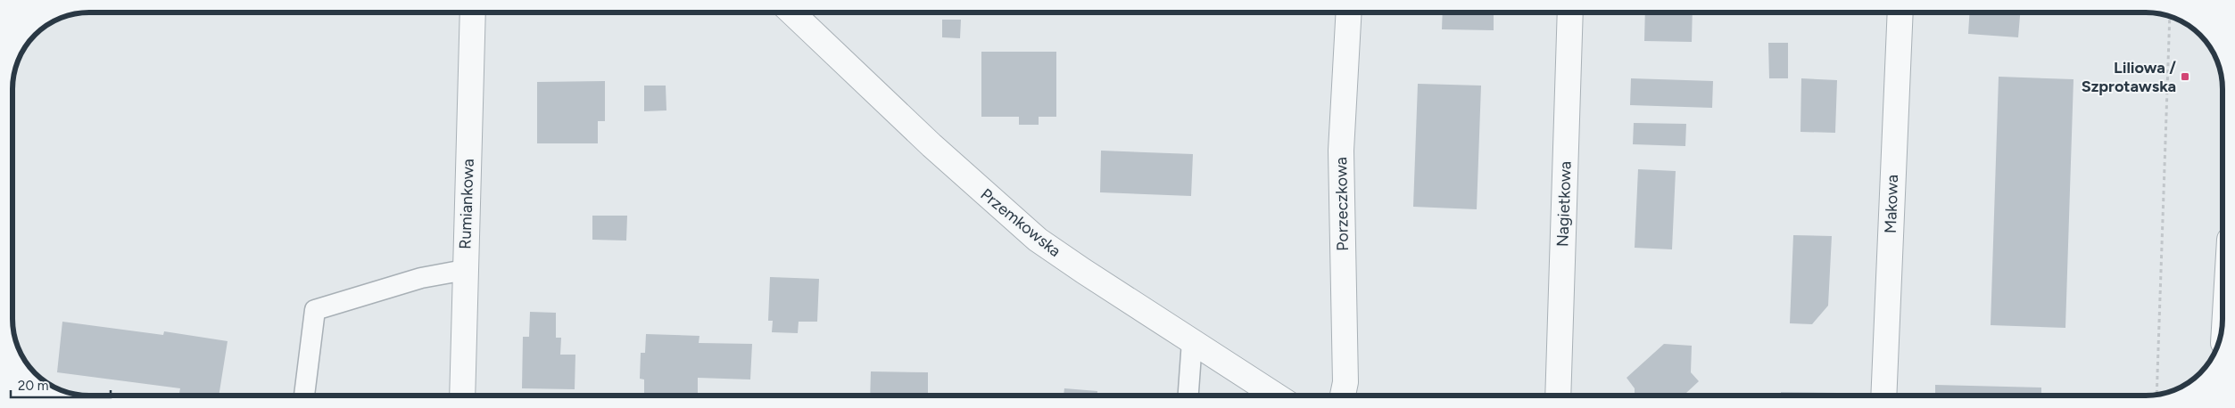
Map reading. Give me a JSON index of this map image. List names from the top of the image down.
{
  "streets": {
    "street": [
      "Rumiankowa",
      "Porzeczkowa",
      "Nagietkowa",
      "Makowa",
      "Przemkowska"
    ]
  },
  "places": {
    "transit": ["Liliowa / Szprotawska"]
  },
  "scale_bar": "20 m"
}
